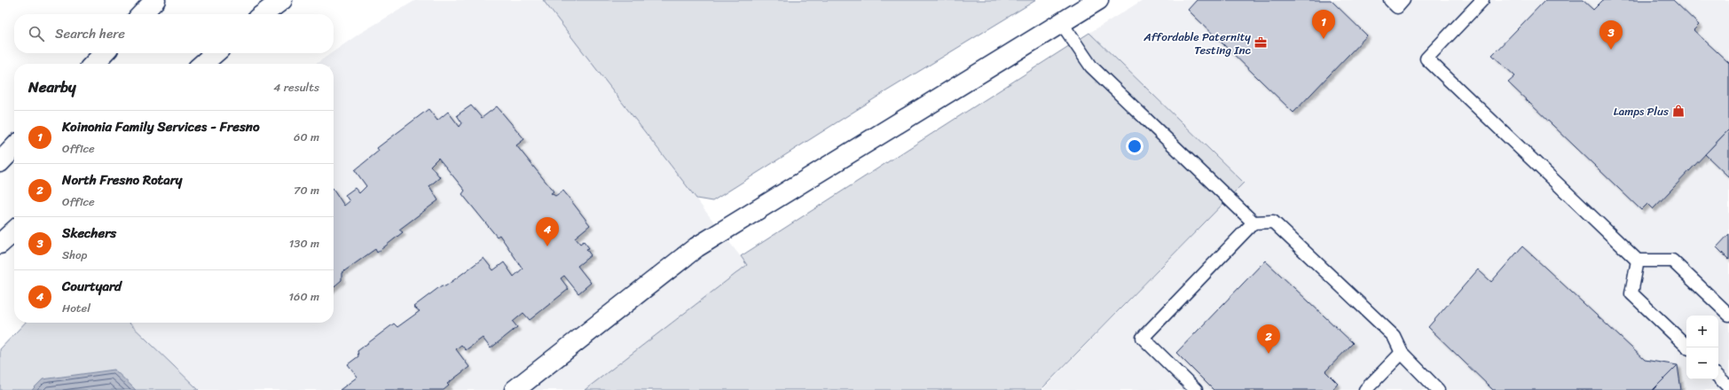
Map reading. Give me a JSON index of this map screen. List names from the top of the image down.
{
  "places": {
    "office": ["Affordable Paternity Testing Inc"],
    "shop": ["Lamps Plus"]
  },
  "page": {
    "pins": [
      "1",
      "3",
      "4",
      "2"
    ],
    "search": "Search here",
    "heading": ["Nearby", "4 results"],
    "list": [
      {
        "mark": "1",
        "name": "Koinonia Family Services - Fresno",
        "note": "Office",
        "value": "60 m"
      },
      {
        "mark": "2",
        "name": "North Fresno Rotary",
        "note": "Office",
        "value": "70 m"
      },
      {
        "mark": "3",
        "name": "Skechers",
        "note": "Shop",
        "value": "130 m"
      },
      {
        "mark": "4",
        "name": "Courtyard",
        "note": "Hotel",
        "value": "160 m"
      }
    ],
    "map_buttons": ["+", "−"]
  }
}
